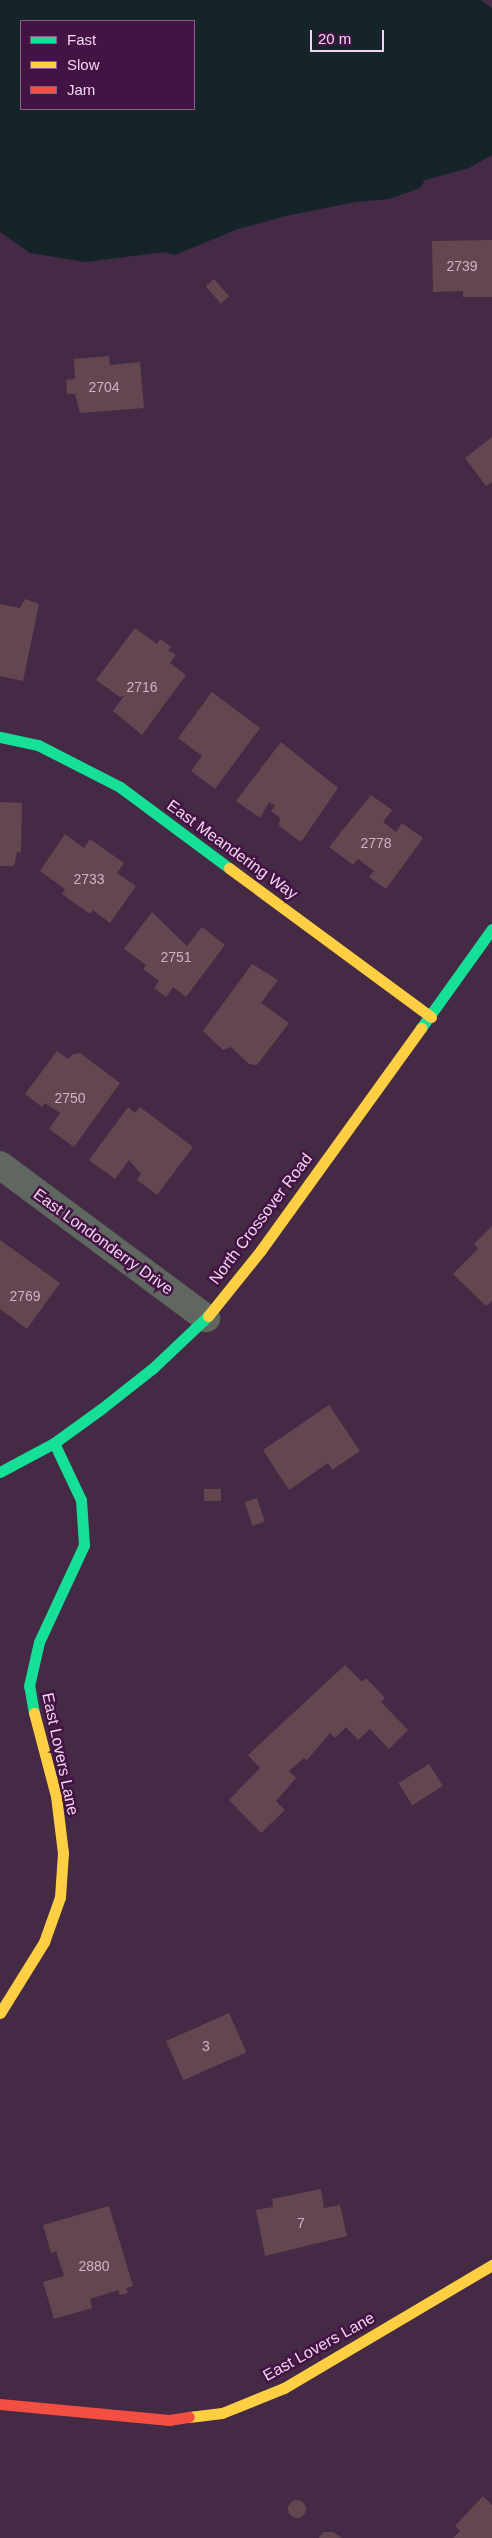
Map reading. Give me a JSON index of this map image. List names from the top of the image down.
{
  "streets": {
    "street": [
      "East Meandering Way",
      "North Crossover Road",
      "East Londonderry Drive",
      "East Lovers Lane"
    ]
  },
  "crossings": [
    ["East Meandering Way", "North Crossover Road"],
    ["North Crossover Road", "East Londonderry Drive"],
    ["North Crossover Road", "East Lovers Lane"]
  ],
  "house_numbers": [
    "2739",
    "2704",
    "2716",
    "2778",
    "2733",
    "2751",
    "2750",
    "2769",
    "3",
    "7",
    "2880"
  ],
  "legend": ["Fast", "Slow", "Jam"],
  "scale_bar": "20 m"
}
